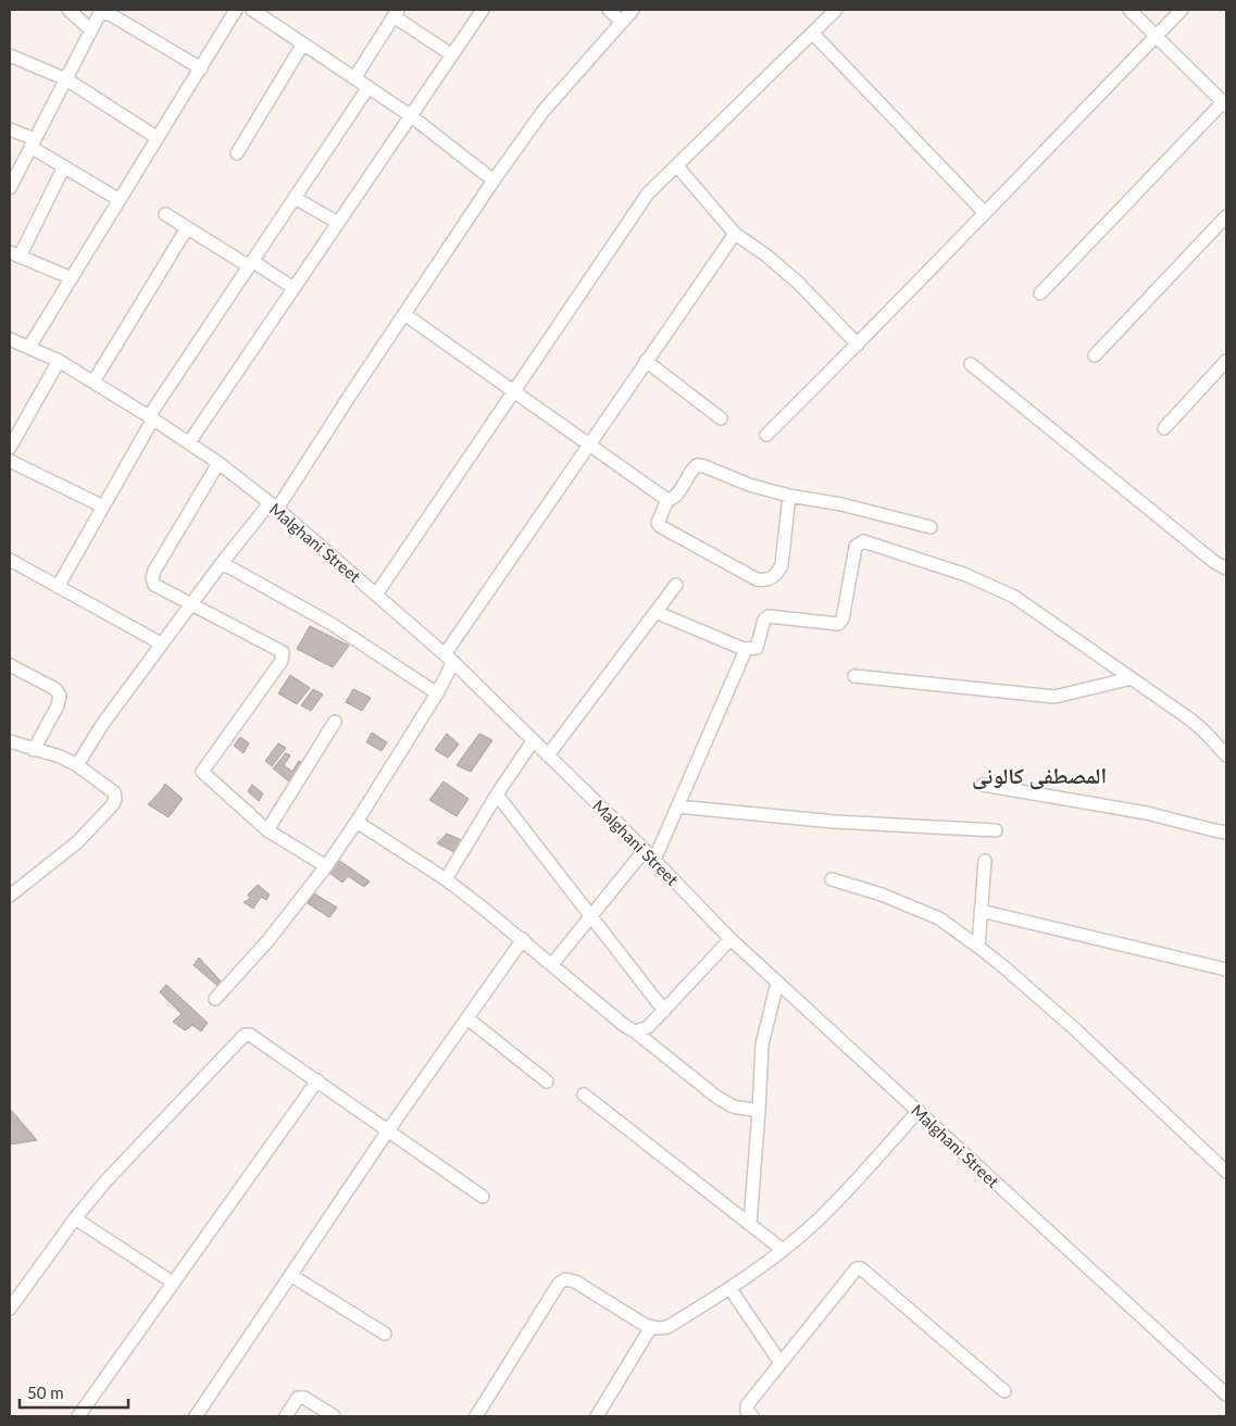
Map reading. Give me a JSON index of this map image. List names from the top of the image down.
{
  "streets": {
    "street": ["Malghani Street"]
  },
  "districts": ["المصطفی کالونی"],
  "scale_bar": "50 m"
}
